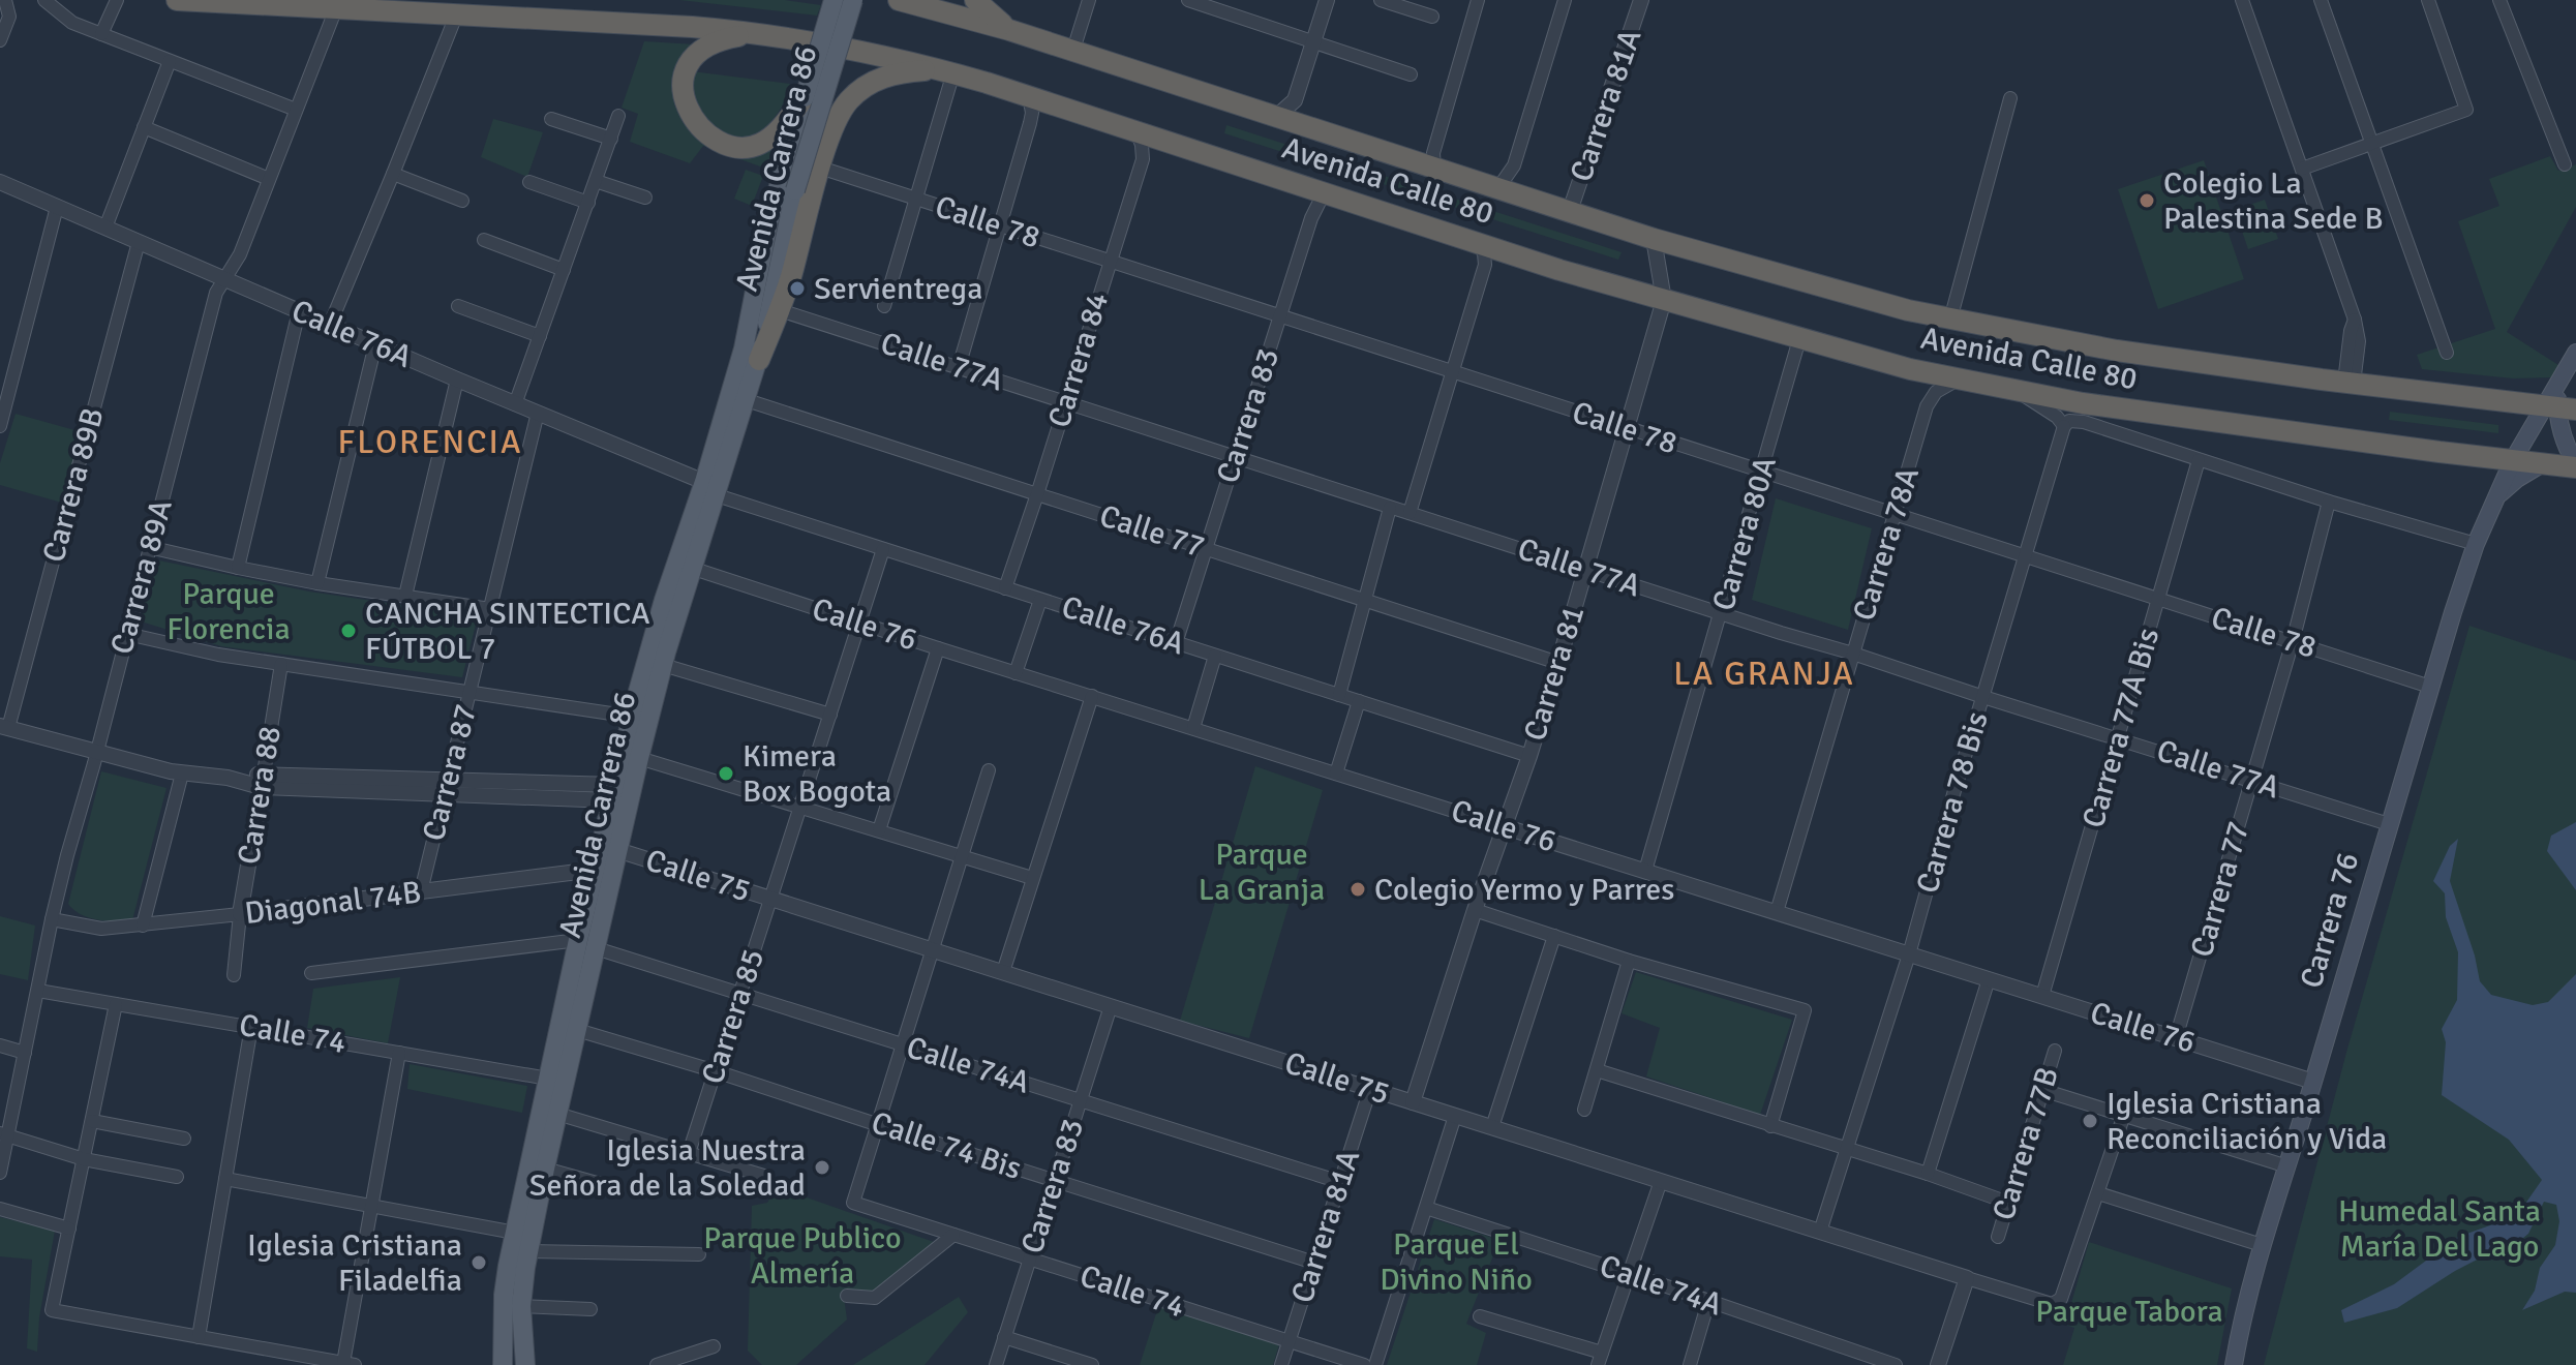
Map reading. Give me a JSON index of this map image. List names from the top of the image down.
{
  "streets": {
    "highway": ["Avenida Calle 80"],
    "main road": ["Avenida Carrera 86", "Carrera 76"],
    "street": [
      "Carrera 81A",
      "Calle 78",
      "Calle 76A",
      "Carrera 84",
      "Calle 77A",
      "Carrera 83",
      "Carrera 89B",
      "Calle 77",
      "Carrera 80A",
      "Carrera 78A",
      "Carrera 89A",
      "Calle 76",
      "Carrera 81",
      "Carrera 77A Bis",
      "Carrera 87",
      "Carrera 88",
      "Carrera 78 Bis",
      "Calle 75",
      "Carrera 77",
      "Diagonal 74B",
      "Carrera 85",
      "Calle 74",
      "Calle 74A",
      "Carrera 77B",
      "Calle 74 Bis"
    ]
  },
  "crossings": [
    ["Carrera 81A", "Avenida Calle 80"],
    ["Carrera 81A", "Calle 75"],
    ["Carrera 81A", "Calle 74"],
    ["Carrera 81A", "Calle 74A"],
    ["Carrera 81A", "Calle 74 Bis"],
    ["Avenida Carrera 86", "Calle 76A"],
    ["Avenida Carrera 86", "Calle 77A"],
    ["Avenida Carrera 86", "Calle 77"],
    ["Avenida Carrera 86", "Calle 76"],
    ["Avenida Carrera 86", "Calle 75"],
    ["Avenida Carrera 86", "Diagonal 74B"],
    ["Avenida Carrera 86", "Calle 74"],
    ["Avenida Carrera 86", "Calle 74A"],
    ["Avenida Carrera 86", "Calle 74 Bis"],
    ["Avenida Calle 80", "Carrera 84"],
    ["Avenida Calle 80", "Carrera 83"],
    ["Avenida Calle 80", "Carrera 80A"],
    ["Avenida Calle 80", "Carrera 78A"],
    ["Avenida Calle 80", "Carrera 89A"],
    ["Avenida Calle 80", "Carrera 81"],
    ["Avenida Calle 80", "Carrera 76"],
    ["Calle 78", "Carrera 84"],
    ["Calle 78", "Carrera 83"],
    ["Calle 78", "Carrera 80A"],
    ["Calle 78", "Carrera 78A"],
    ["Calle 78", "Carrera 81"],
    ["Calle 78", "Carrera 77A Bis"],
    ["Calle 78", "Carrera 78 Bis"],
    ["Calle 78", "Carrera 77"],
    ["Calle 78", "Carrera 76"],
    ["Calle 76A", "Carrera 84"],
    ["Calle 76A", "Carrera 83"],
    ["Calle 76A", "Carrera 89B"],
    ["Calle 76A", "Carrera 89A"],
    ["Calle 76A", "Carrera 81"],
    ["Calle 76A", "Carrera 87"],
    ["Calle 76A", "Carrera 85"],
    ["Carrera 84", "Calle 77A"],
    ["Carrera 84", "Calle 77"],
    ["Calle 77A", "Carrera 83"],
    ["Calle 77A", "Carrera 80A"],
    ["Calle 77A", "Carrera 78A"],
    ["Calle 77A", "Carrera 81"],
    ["Calle 77A", "Carrera 77A Bis"],
    ["Calle 77A", "Carrera 78 Bis"],
    ["Calle 77A", "Carrera 77"],
    ["Calle 77A", "Carrera 76"],
    ["Carrera 83", "Calle 77"],
    ["Carrera 83", "Calle 75"],
    ["Carrera 83", "Calle 74"],
    ["Carrera 83", "Calle 74A"],
    ["Carrera 83", "Calle 74 Bis"],
    ["Calle 77", "Carrera 81"],
    ["Carrera 80A", "Calle 76"],
    ["Carrera 78A", "Calle 76"],
    ["Carrera 89A", "Diagonal 74B"],
    ["Carrera 89A", "Calle 74"],
    ["Calle 76", "Carrera 81"],
    ["Calle 76", "Carrera 77A Bis"],
    ["Calle 76", "Carrera 78 Bis"],
    ["Calle 76", "Carrera 77"],
    ["Calle 76", "Carrera 76"],
    ["Calle 76", "Carrera 85"],
    ["Carrera 81", "Calle 75"],
    ["Carrera 87", "Diagonal 74B"],
    ["Carrera 88", "Diagonal 74B"],
    ["Carrera 78 Bis", "Calle 75"],
    ["Calle 75", "Diagonal 74B"],
    ["Calle 75", "Carrera 85"],
    ["Carrera 85", "Calle 74A"],
    ["Carrera 85", "Calle 74 Bis"],
    ["Calle 74", "Calle 74 Bis"]
  ],
  "districts": ["FLORENCIA", "LA GRANJA"],
  "parks": [
    "Parque Florencia",
    "Parque La Granja",
    "Humedal Santa María Del Lago",
    "Parque Publico Almería",
    "Parque El Divino Niño",
    "Parque Tabora"
  ],
  "places": [
    "Colegio La Palestina Sede B",
    "Servientrega",
    "CANCHA SINTECTICA FÚTBOL 7",
    "Kimera Box Bogota",
    "Colegio Yermo y Parres",
    "Iglesia Cristiana Reconciliación y Vida",
    "Iglesia Nuestra Señora de la Soledad",
    "Iglesia Cristiana Filadelfia"
  ]
}
